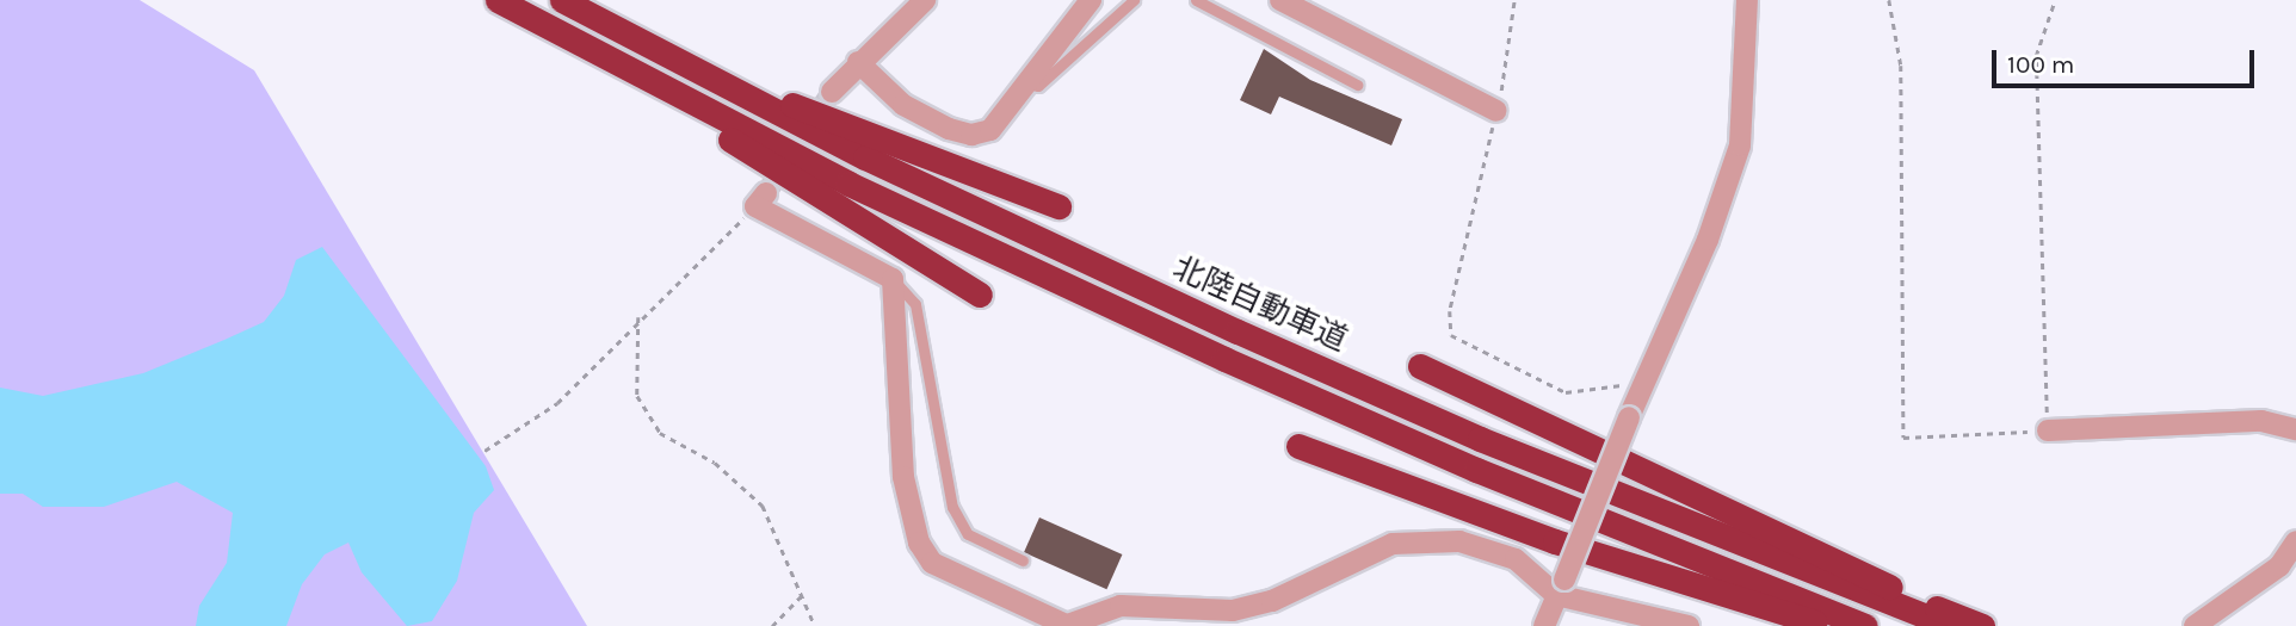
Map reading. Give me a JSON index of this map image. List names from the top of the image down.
{
  "streets": {
    "highway": ["北陸自動車道"]
  },
  "scale_bar": "100 m"
}
